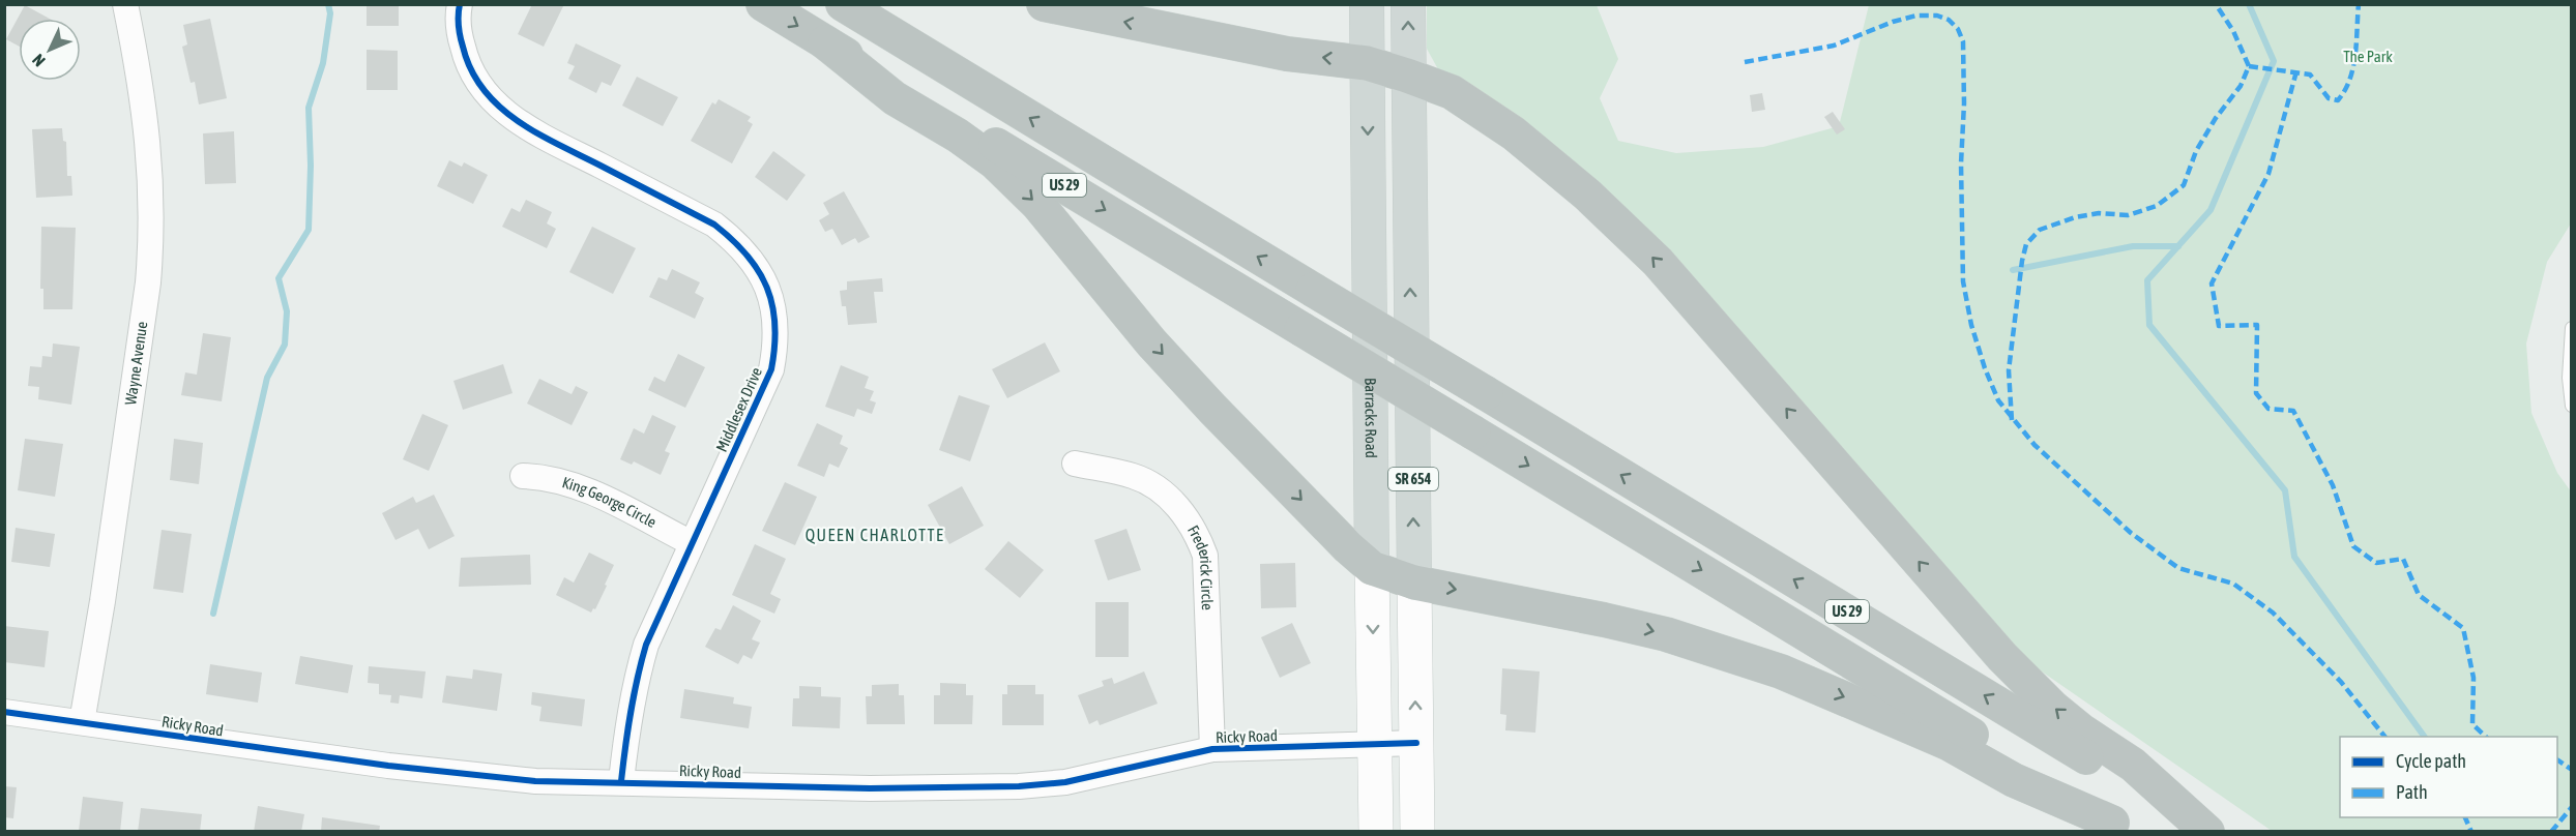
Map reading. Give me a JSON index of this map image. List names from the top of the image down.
{
  "streets": {
    "highway": ["US 29"],
    "main road": ["Barracks Road", "SR 654"],
    "street": [
      "Wayne Avenue",
      "Middlesex Drive",
      "King George Circle",
      "Frederick Circle",
      "Ricky Road"
    ]
  },
  "crossings": [
    ["Wayne Avenue", "Ricky Road"],
    ["Middlesex Drive", "King George Circle"],
    ["Middlesex Drive", "Ricky Road"],
    ["Barracks Road", "Ricky Road"],
    ["SR 654", "Ricky Road"],
    ["Frederick Circle", "Ricky Road"]
  ],
  "districts": ["QUEEN CHARLOTTE"],
  "parks": ["The Park"],
  "legend": ["Cycle path", "Path"],
  "north": "bottom left"
}
